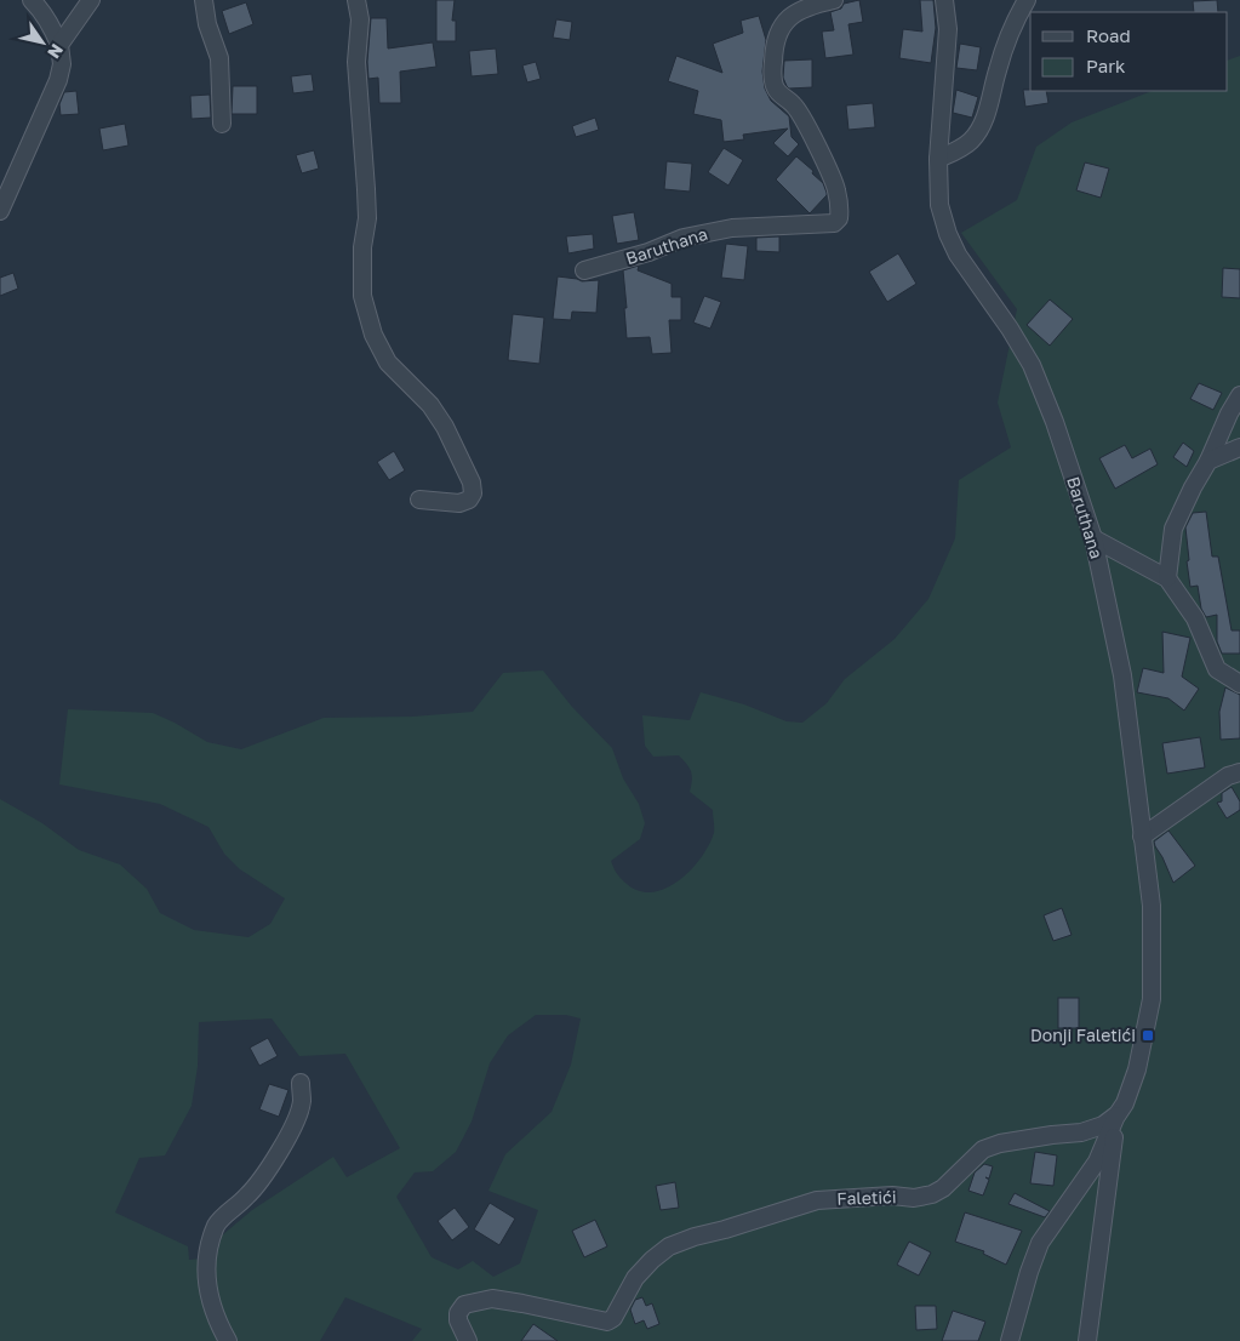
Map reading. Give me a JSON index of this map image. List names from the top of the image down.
{
  "streets": {
    "street": ["Baruthana", "Faletići"]
  },
  "crossings": [
    ["Baruthana", "Faletići"]
  ],
  "places": {
    "transit": ["Donji Faletići"]
  },
  "legend": ["Road", "Park"],
  "north": "bottom right"
}
